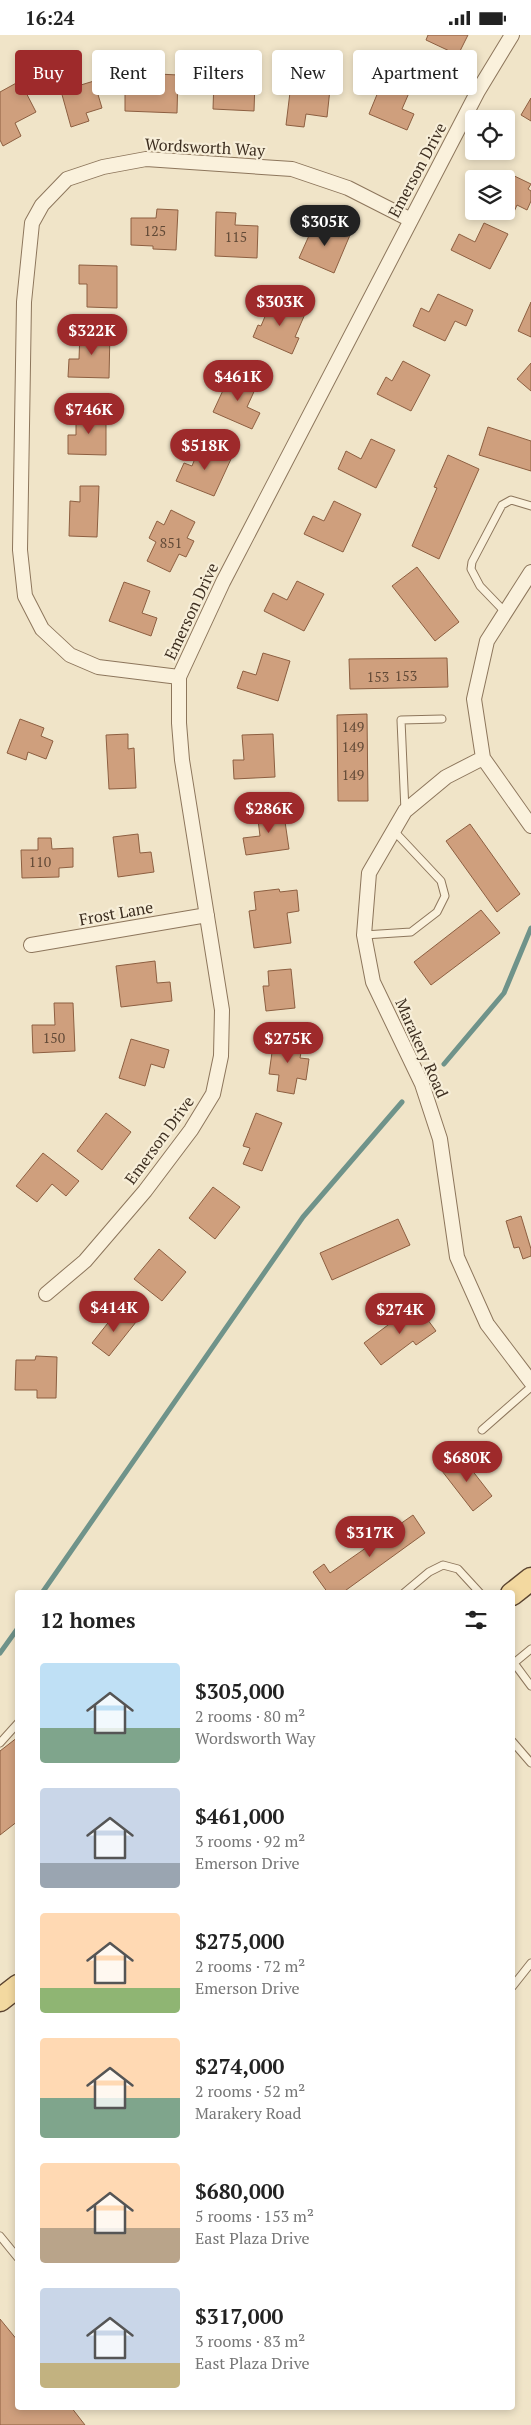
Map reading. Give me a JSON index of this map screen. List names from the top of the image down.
{
  "streets": {
    "street": [
      "Wordsworth Way",
      "Emerson Drive",
      "Frost Lane",
      "Marakery Road"
    ]
  },
  "crossings": [
    ["Wordsworth Way", "Emerson Drive"],
    ["Emerson Drive", "Frost Lane"]
  ],
  "house_numbers": [
    "125",
    "115",
    "851",
    "153",
    "153",
    "149",
    "149",
    "149",
    "110",
    "150"
  ],
  "page": {
    "status": "16:24",
    "chip": [
      "Buy",
      "Rent",
      "Filters",
      "New",
      "Apartment"
    ],
    "price": [
      "$305K",
      "$303K",
      "$322K",
      "$461K",
      "$746K",
      "$518K",
      "$286K",
      "$275K",
      "$414K",
      "$274K",
      "$680K",
      "$317K"
    ],
    "heading": "12 homes",
    "list": [
      {
        "name": "$305,000",
        "note": "2 rooms · 80 m² · Wordsworth Way"
      },
      {
        "name": "$461,000",
        "note": "3 rooms · 92 m² · Emerson Drive"
      },
      {
        "name": "$275,000",
        "note": "2 rooms · 72 m² · Emerson Drive"
      },
      {
        "name": "$274,000",
        "note": "2 rooms · 52 m² · Marakery Road"
      },
      {
        "name": "$680,000",
        "note": "5 rooms · 153 m² · East Plaza Drive"
      },
      {
        "name": "$317,000",
        "note": "3 rooms · 83 m² · East Plaza Drive"
      }
    ]
  }
}
